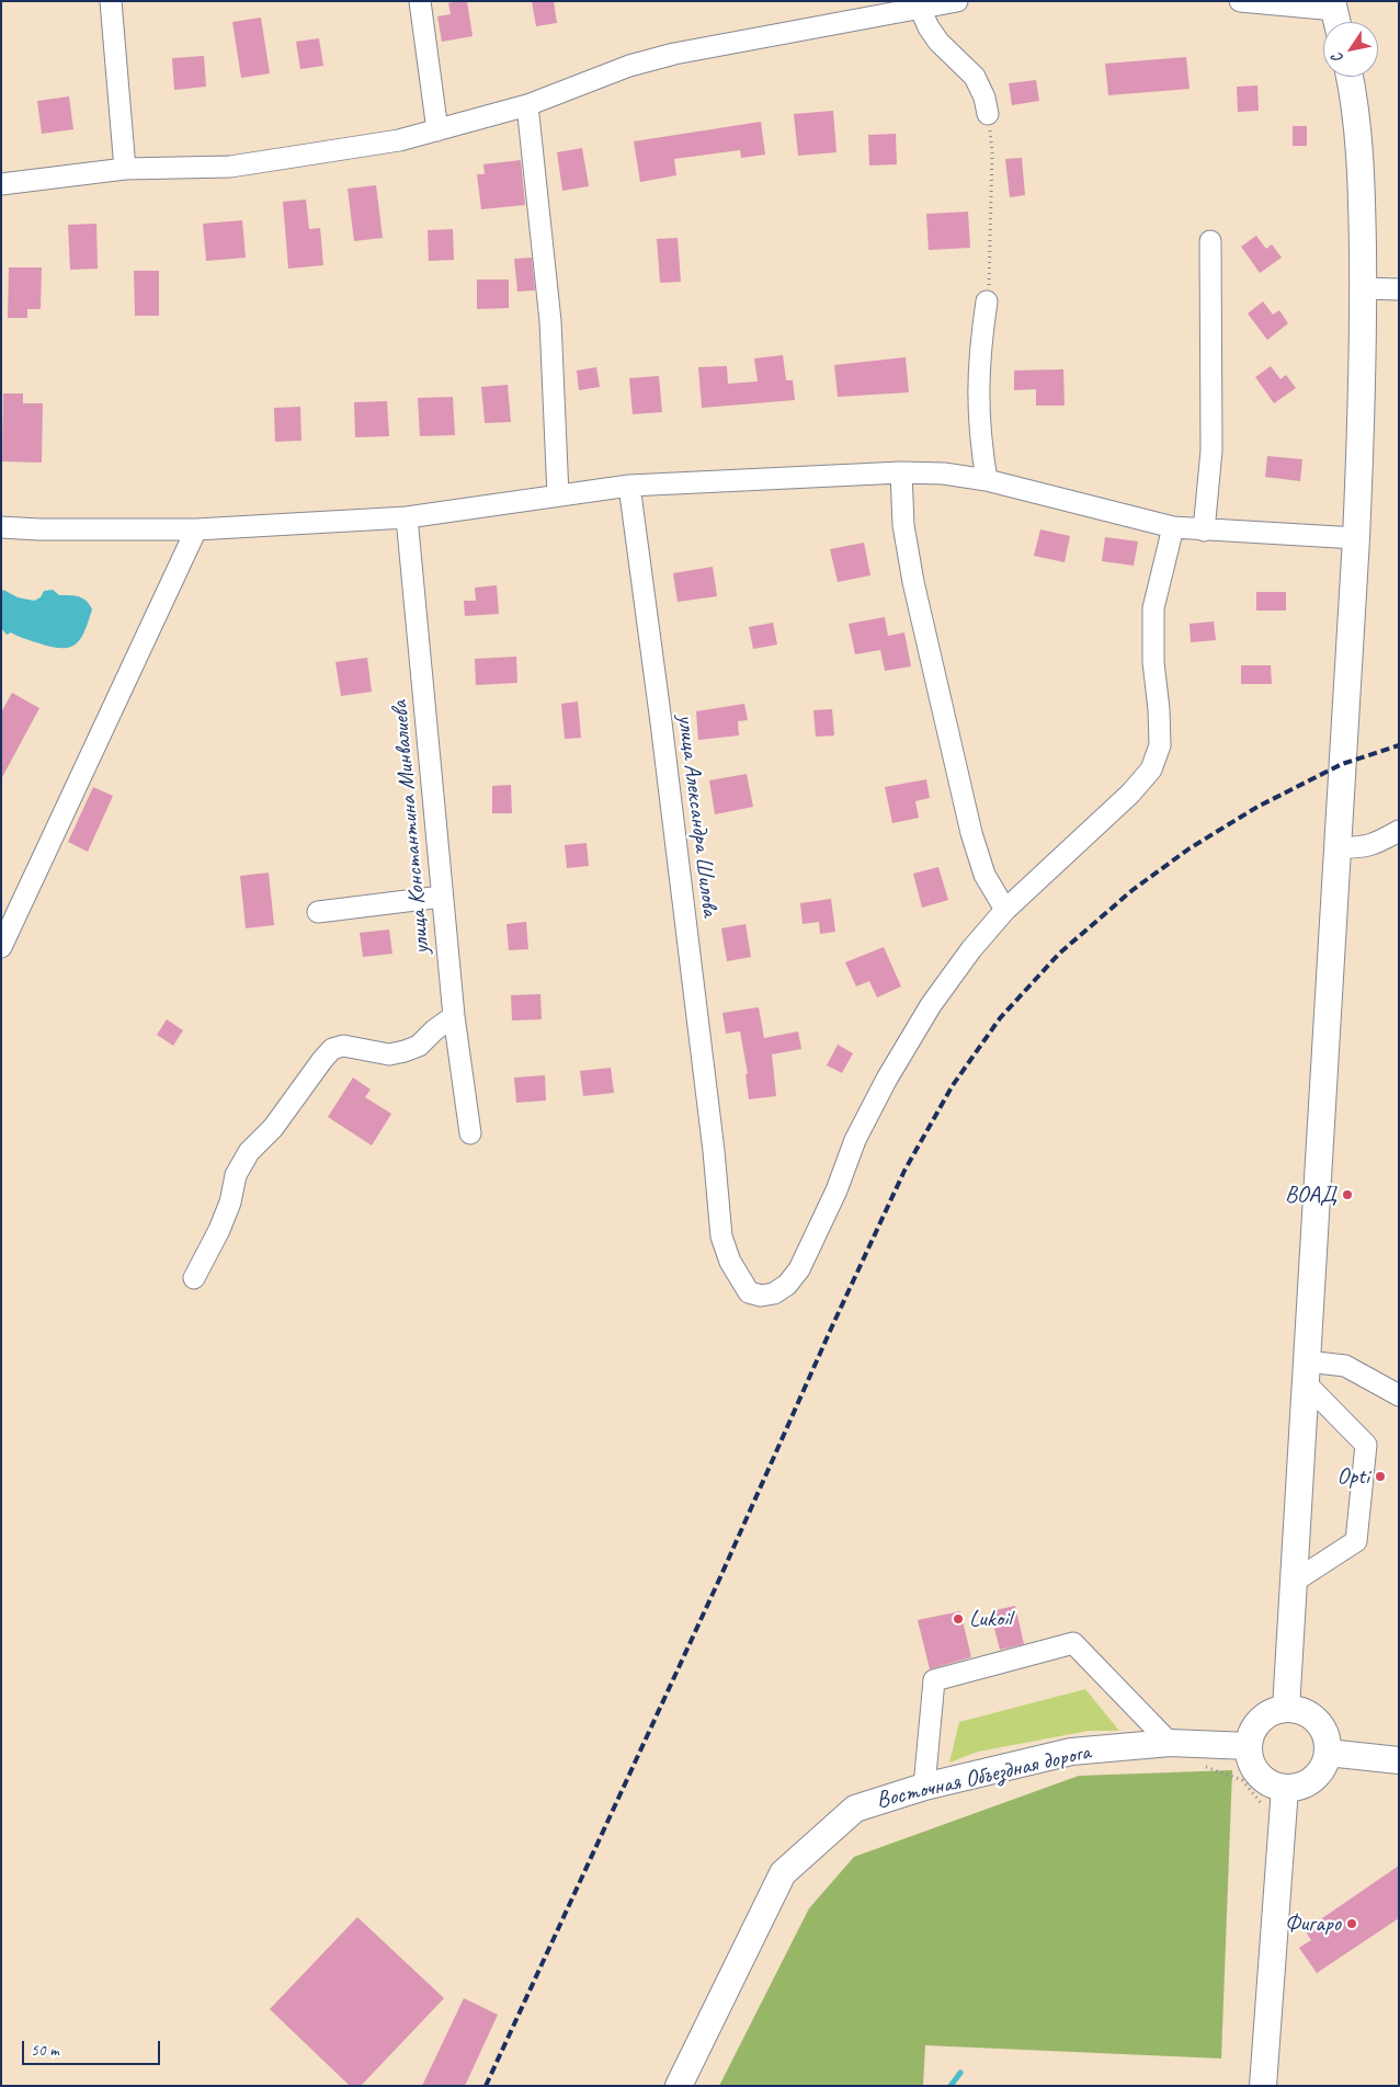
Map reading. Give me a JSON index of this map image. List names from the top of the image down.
{
  "streets": {
    "main road": ["Восточная Объездная дорога"],
    "street": ["улица Александра Шилова", "улица Константина Минвалиева"]
  },
  "places": [
    "ВОАД",
    "Opti",
    "Lukoil",
    "Фигаро"
  ],
  "scale_bar": "50 m",
  "north": "bottom left"
}
